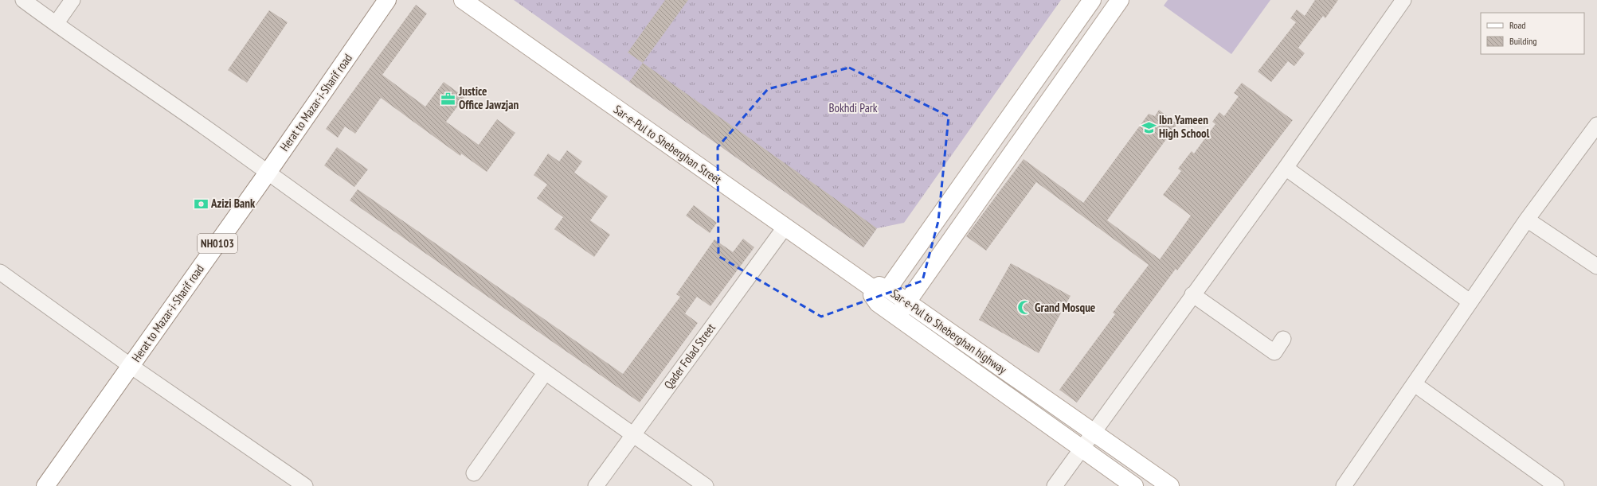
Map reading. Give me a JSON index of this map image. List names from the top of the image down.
{
  "streets": {
    "main road": [
      "Herat to Mazar-i-Sharif road",
      "Sar-e-Pul to Sheberghan Street",
      "NH0103",
      "Sar-e-Pul to Sheberghan highway"
    ],
    "street": ["Qader Folad Street"]
  },
  "crossings": [
    ["Sar-e-Pul to Sheberghan Street", "Sar-e-Pul to Sheberghan highway"],
    ["Sar-e-Pul to Sheberghan Street", "Qader Folad Street"]
  ],
  "parks": ["Bokhdi Park"],
  "places": {
    "office": ["Justice Office Jawzjan"],
    "school or university": ["Ibn Yameen High School"],
    "bank": ["Azizi Bank"],
    "mosque": ["Grand Mosque"]
  },
  "legend": ["Road", "Building"]
}
